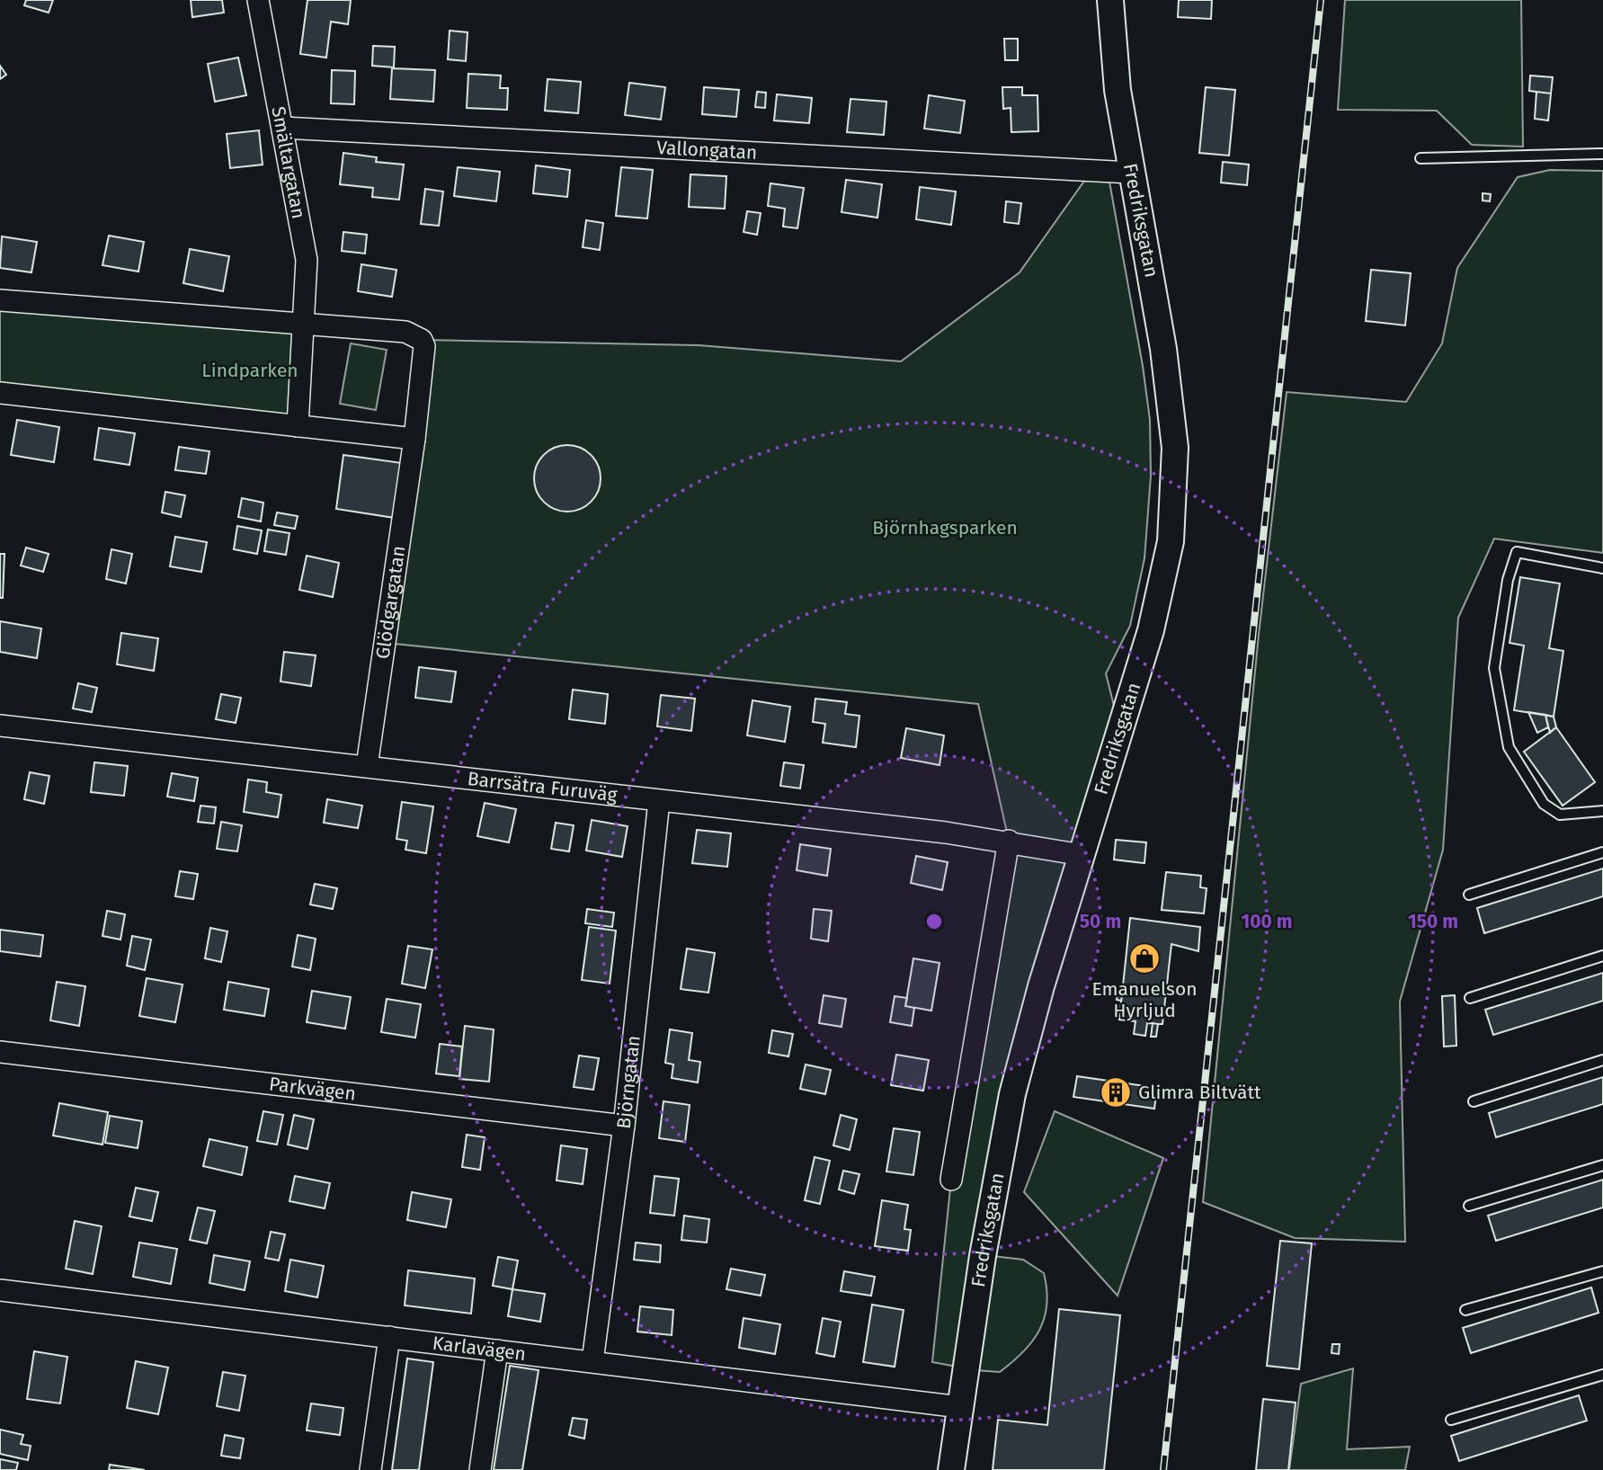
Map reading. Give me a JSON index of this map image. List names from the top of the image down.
{
  "streets": {
    "street": [
      "Vallongatan",
      "Smältargatan",
      "Fredriksgatan",
      "Glödgargatan",
      "Barrsätra Furuväg",
      "Björngatan",
      "Parkvägen",
      "Karlavägen"
    ]
  },
  "crossings": [
    ["Vallongatan", "Smältargatan"],
    ["Vallongatan", "Fredriksgatan"],
    ["Fredriksgatan", "Barrsätra Furuväg"],
    ["Fredriksgatan", "Karlavägen"],
    ["Glödgargatan", "Barrsätra Furuväg"],
    ["Barrsätra Furuväg", "Björngatan"],
    ["Björngatan", "Parkvägen"],
    ["Björngatan", "Karlavägen"]
  ],
  "parks": ["Lindparken", "Björnhagsparken"],
  "places": {
    "shop": ["Emanuelson Hyrljud"],
    "building": ["Glimra Biltvätt"]
  },
  "rings": ["50 m", "100 m", "150 m"]
}
